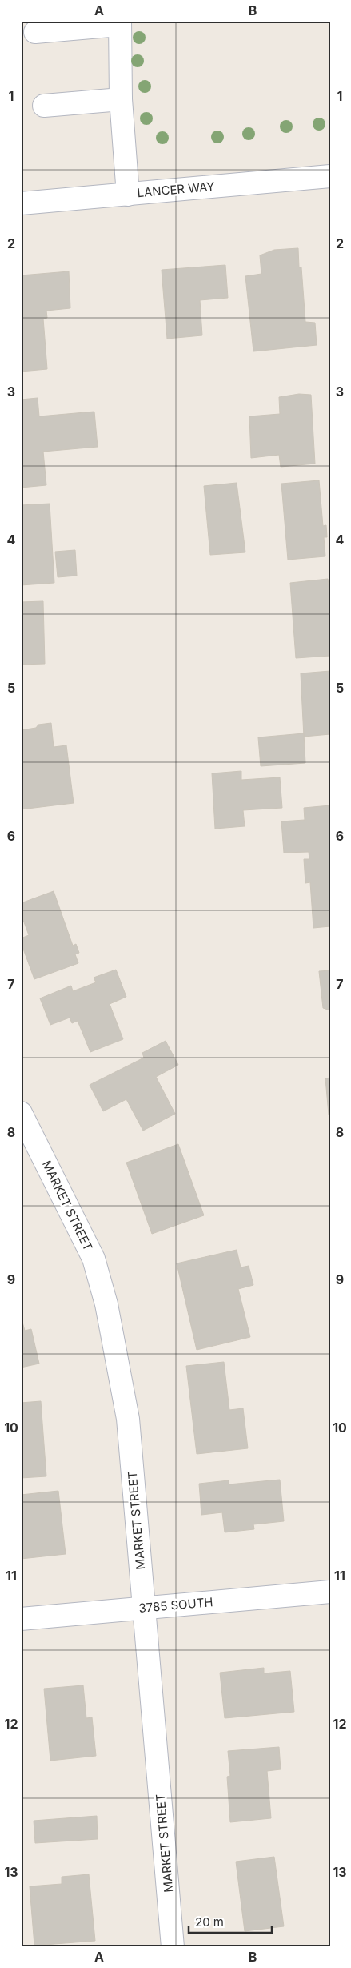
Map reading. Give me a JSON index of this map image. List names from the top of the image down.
{
  "streets": {
    "street": ["LANCER WAY", "MARKET STREET", "3785 SOUTH"]
  },
  "crossings": [
    ["MARKET STREET", "3785 SOUTH"]
  ],
  "scale_bar": "20 m",
  "grid": {
    "columns": ["A", "B"],
    "rows": [
      "1",
      "2",
      "3",
      "4",
      "5",
      "6",
      "7",
      "8",
      "9",
      "10",
      "11",
      "12",
      "13"
    ]
  }
}
